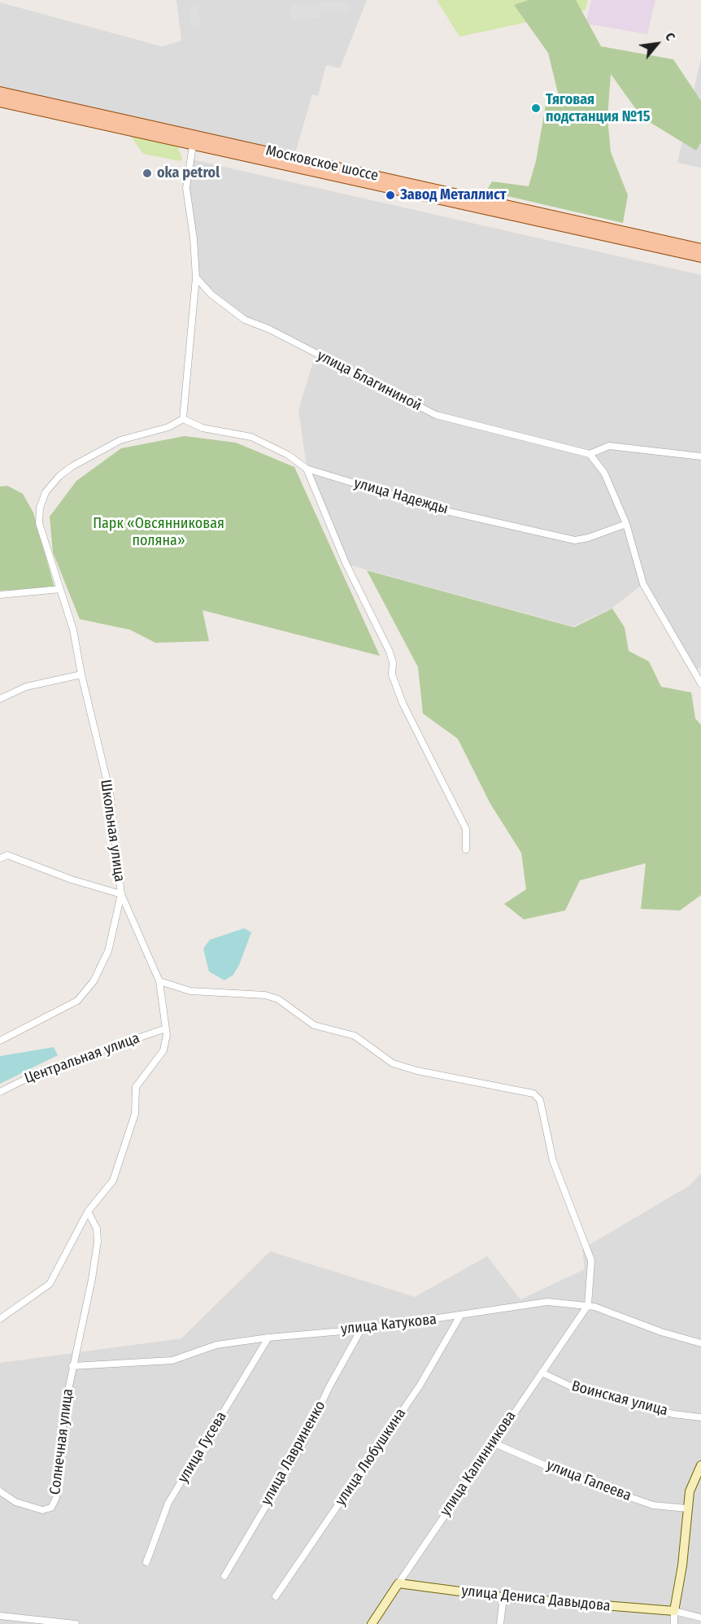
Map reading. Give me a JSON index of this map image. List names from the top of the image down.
{
  "streets": {
    "main road": ["Московское шоссе", "улица Калинникова", "улица Дениса Давыдова"],
    "street": [
      "улица Благининой",
      "улица Надежды",
      "Школьная улица",
      "Центральная улица",
      "улица Катукова",
      "Воинская улица",
      "Солнечная улица",
      "улица Гусева",
      "улица Лавриненко",
      "улица Любушкина",
      "улица Гапеева"
    ]
  },
  "crossings": [
    ["улица Надежды", "Школьная улица"],
    ["Школьная улица", "Центральная улица"],
    ["Школьная улица", "Солнечная улица"],
    ["улица Катукова", "Солнечная улица"],
    ["улица Катукова", "улица Гусева"],
    ["улица Катукова", "улица Лавриненко"],
    ["улица Катукова", "улица Любушкина"],
    ["улица Катукова", "улица Калинникова"],
    ["Воинская улица", "улица Калинникова"],
    ["улица Калинникова", "улица Гапеева"],
    ["улица Калинникова", "улица Дениса Давыдова"]
  ],
  "parks": ["Парк «Овсянниковая поляна»"],
  "places": ["Тяговая подстанция №15", "oka petrol", "Завод Металлист"],
  "north": "top right"
}
